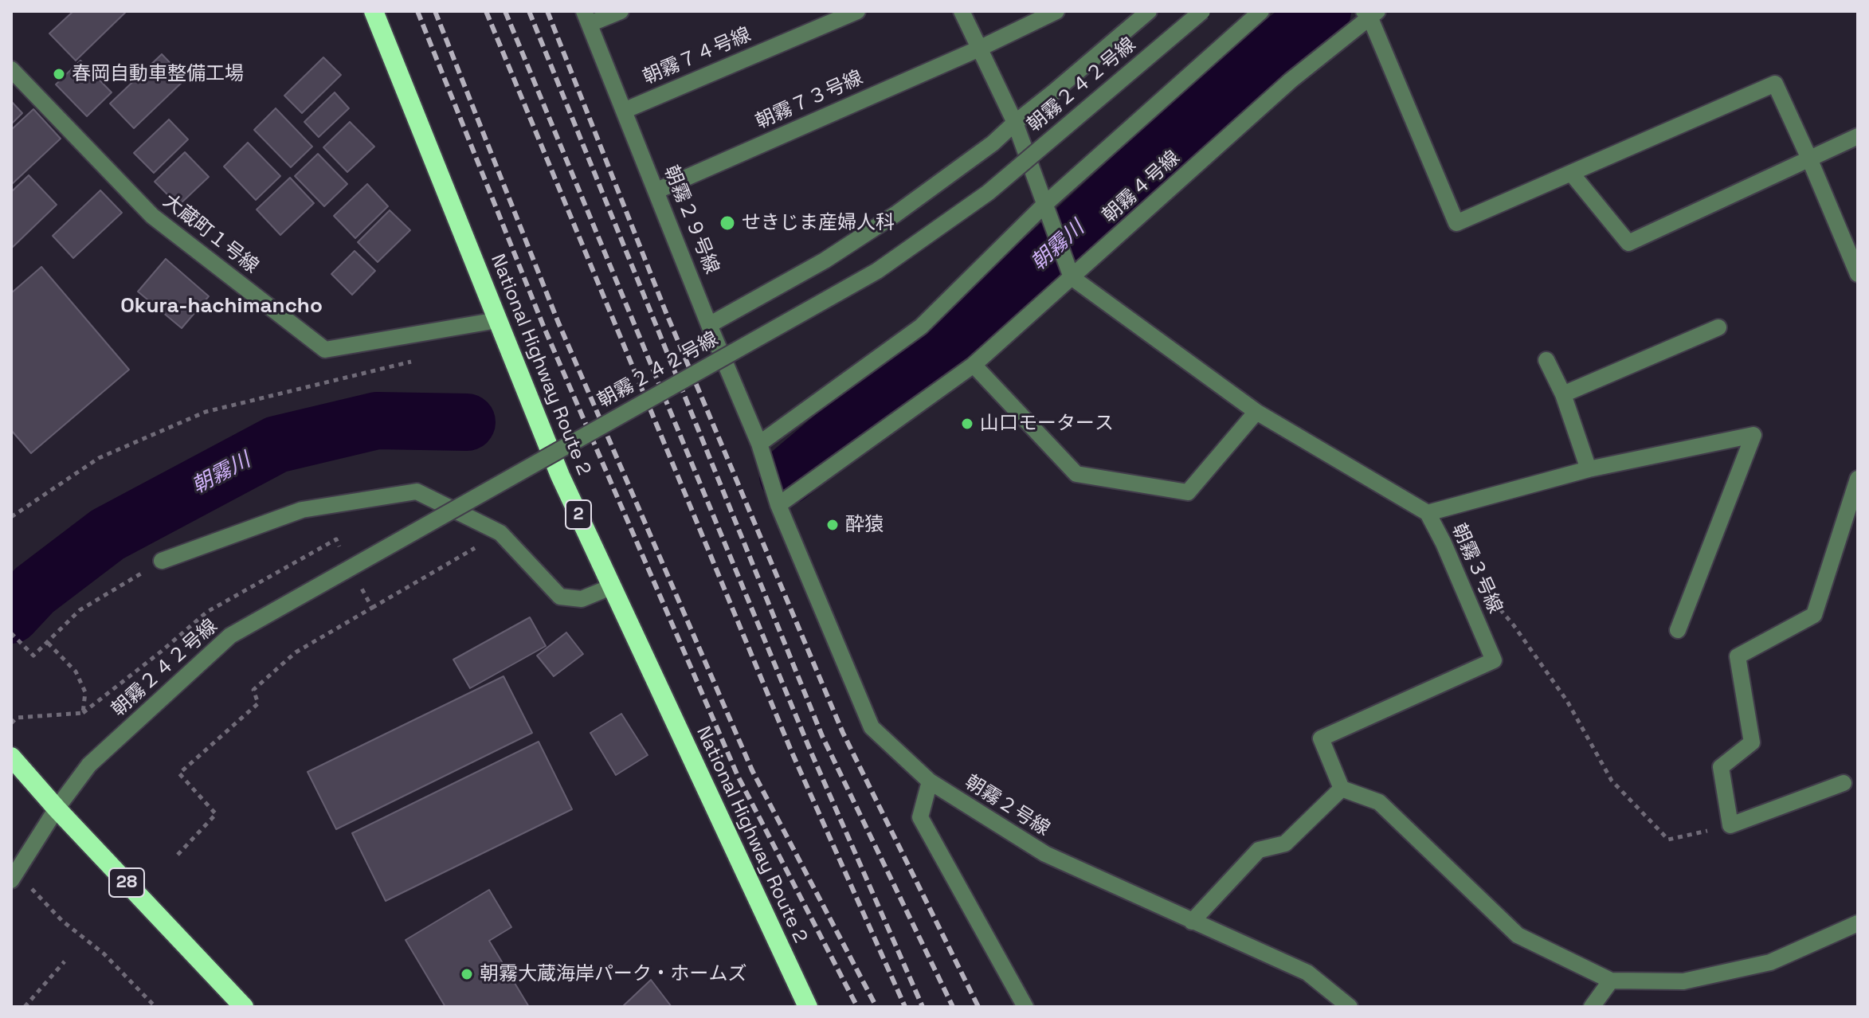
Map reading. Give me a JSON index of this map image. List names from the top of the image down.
{
  "streets": {
    "highway": ["National Highway Route 2", "2", "28"],
    "street": [
      "朝霧７４号線",
      "朝霧２４２号線",
      "朝霧７３号線",
      "朝霧４号線",
      "朝霧２９号線",
      "大蔵町１号線",
      "朝霧３号線",
      "朝霧２号線"
    ]
  },
  "crossings": [
    ["朝霧７４号線", "朝霧２９号線"],
    ["朝霧２４２号線", "28"],
    ["朝霧７３号線", "朝霧２９号線"],
    ["朝霧４号線", "朝霧３号線"],
    ["朝霧４号線", "朝霧２号線"],
    ["朝霧２９号線", "朝霧２号線"],
    ["大蔵町１号線", "National Highway Route 2"]
  ],
  "districts": ["Okura-hachimancho"],
  "water": ["朝霧川"],
  "places": [
    "春岡自動車整備工場",
    "せきじま産婦人科",
    "山口モータース",
    "酔猿",
    "朝霧大蔵海岸パーク・ホームズ"
  ]
}
